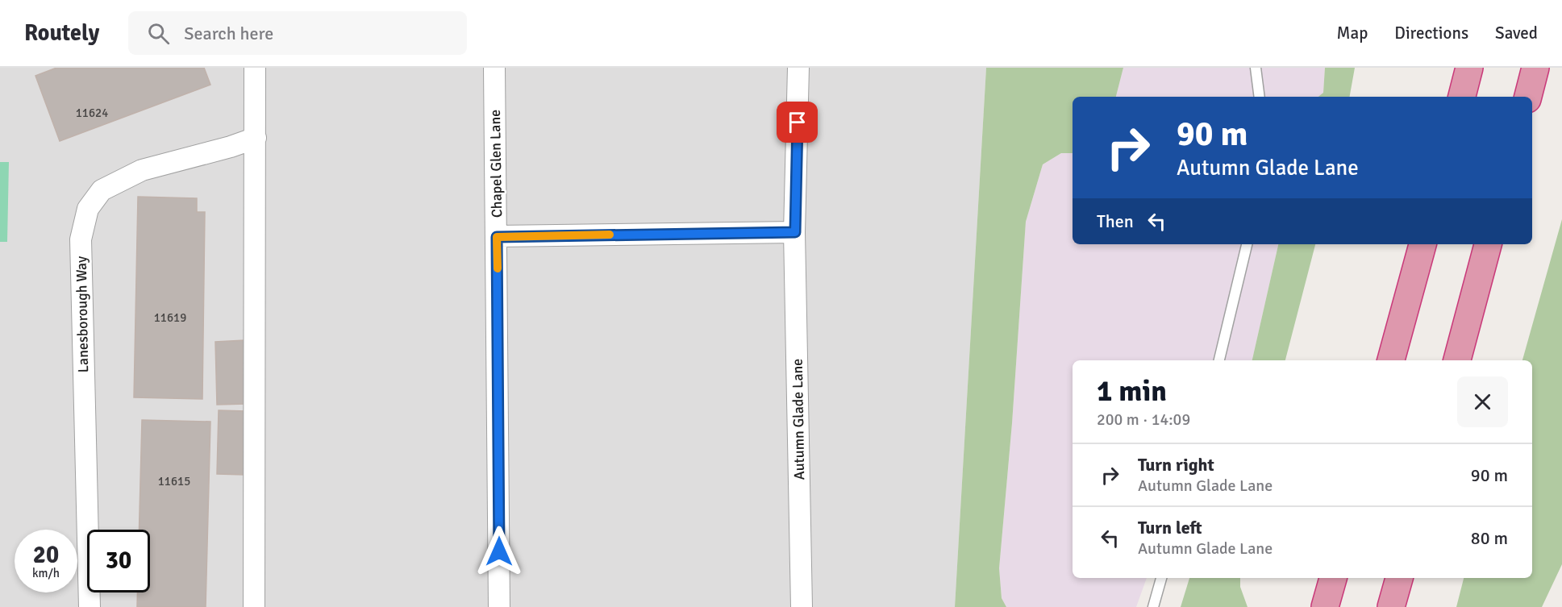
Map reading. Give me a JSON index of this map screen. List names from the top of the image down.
{
  "streets": {
    "street": ["Chapel Glen Lane", "Lanesborough Way", "Autumn Glade Lane"]
  },
  "house_numbers": ["11624", "11619", "11615"],
  "page": {
    "header": "Routely",
    "search": "Search here",
    "nav": ["Map", "Directions", "Saved"],
    "turn": ["90 m", "Autumn Glade Lane"],
    "then": "Then",
    "heading": ["1 min", "200 m · 14:09"],
    "list": [
      {
        "name": "Turn right",
        "note": "Autumn Glade Lane",
        "value": "90 m"
      },
      {
        "name": "Turn left",
        "note": "Autumn Glade Lane",
        "value": "80 m"
      }
    ],
    "speed": "20 km/h",
    "limit": "30"
  }
}
